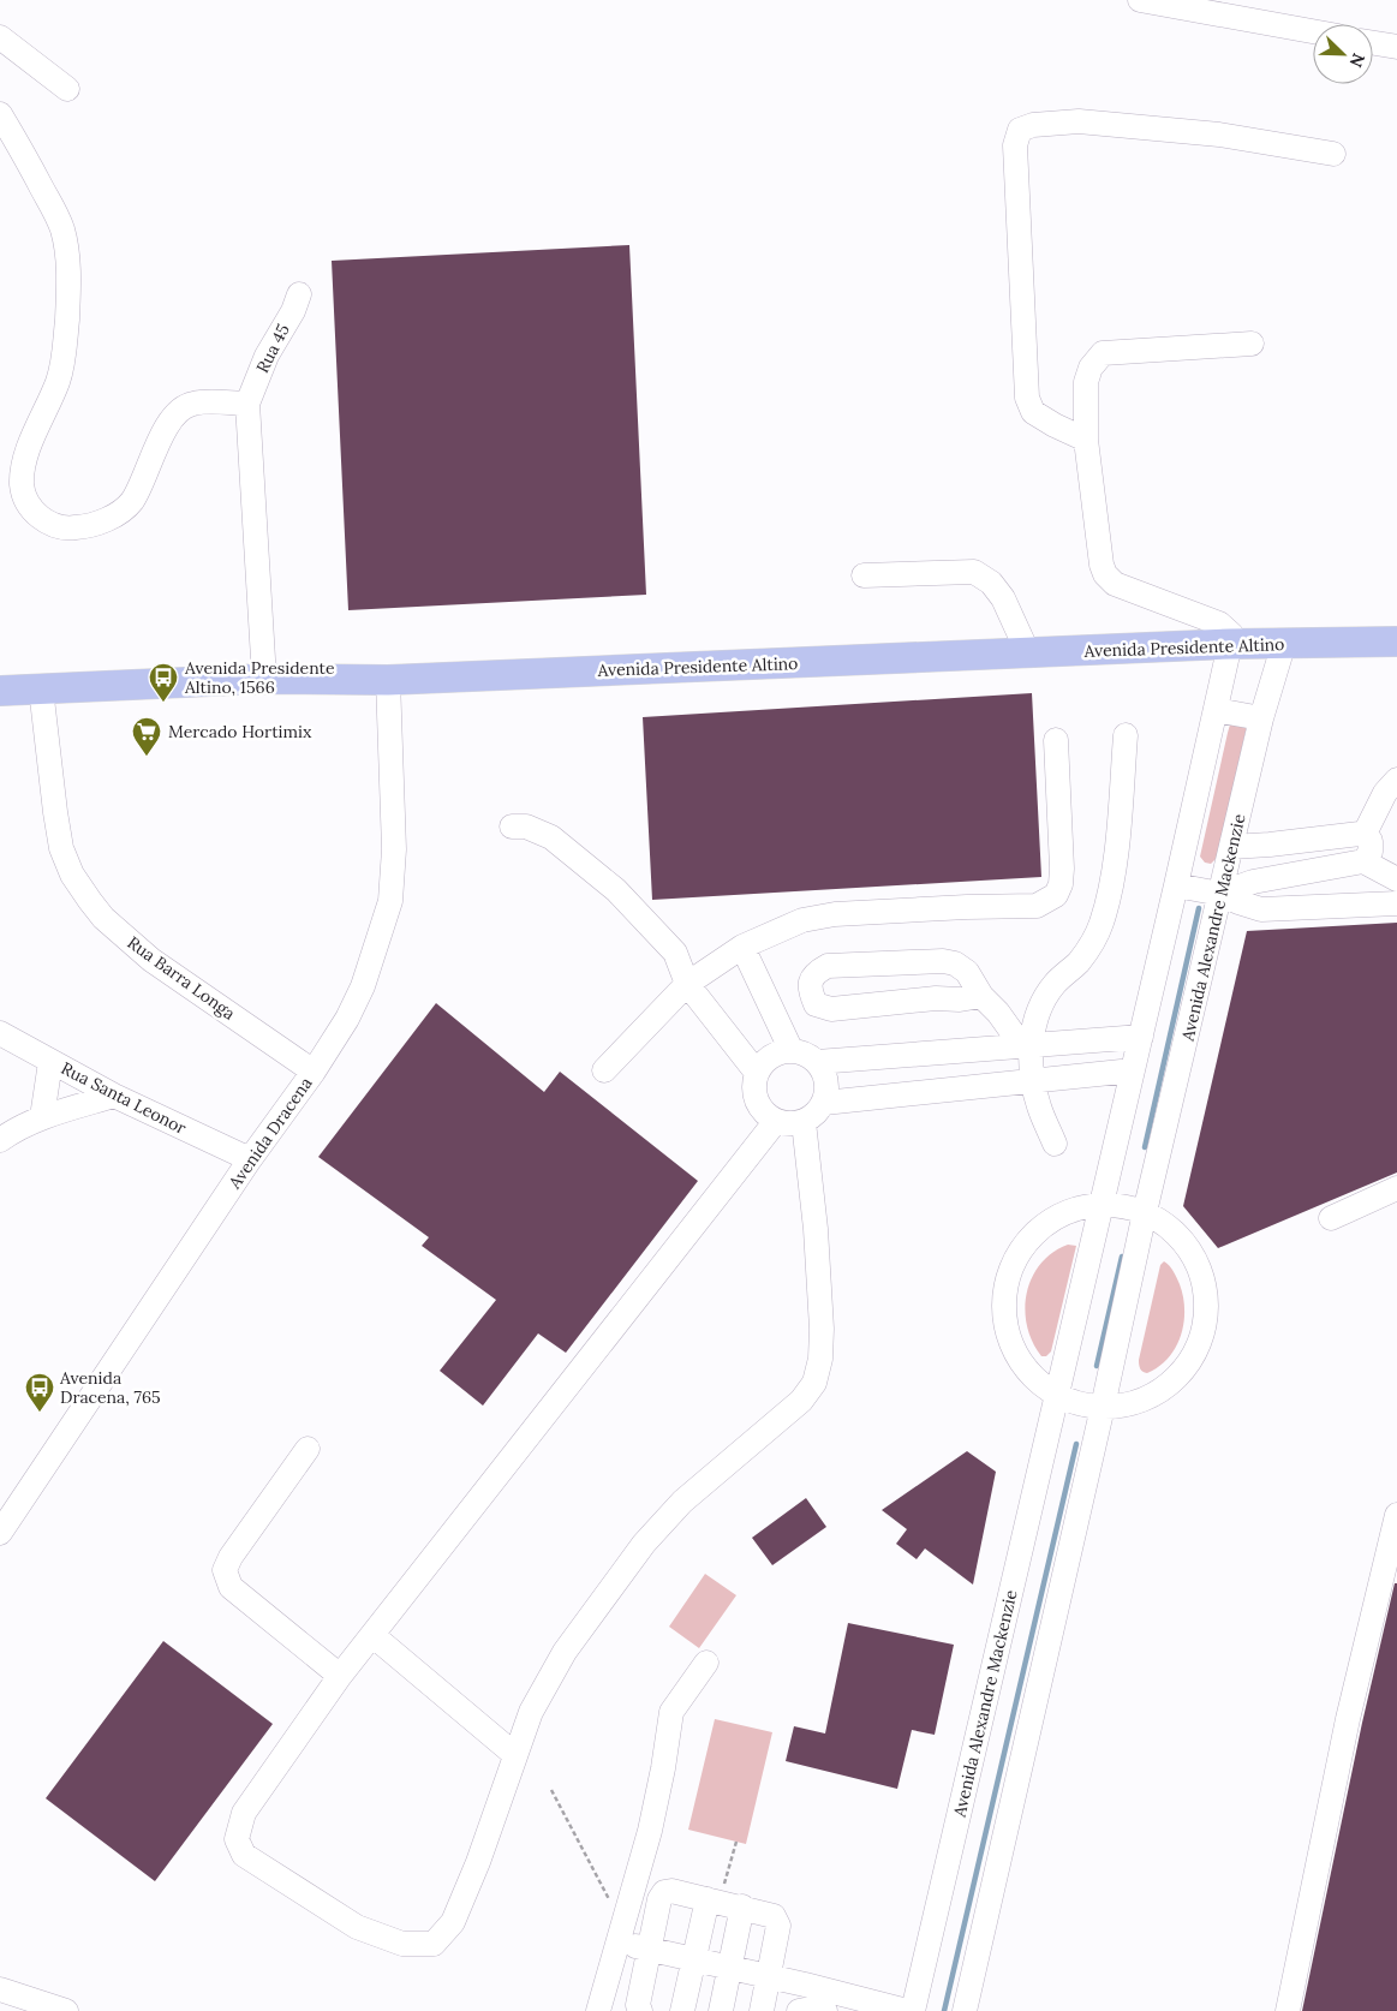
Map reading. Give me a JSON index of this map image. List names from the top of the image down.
{
  "streets": {
    "main road": ["Avenida Presidente Altino"],
    "street": [
      "Rua 45",
      "Avenida Alexandre Mackenzie",
      "Rua Barra Longa",
      "Rua Santa Leonor",
      "Avenida Dracena"
    ]
  },
  "crossings": [
    ["Avenida Presidente Altino", "Avenida Alexandre Mackenzie"],
    ["Avenida Presidente Altino", "Rua Barra Longa"],
    ["Avenida Presidente Altino", "Avenida Dracena"],
    ["Rua Barra Longa", "Avenida Dracena"],
    ["Rua Santa Leonor", "Avenida Dracena"]
  ],
  "places": {
    "bus stop": ["Avenida Presidente Altino, 1566", "Avenida Dracena, 765"],
    "supermarket": ["Mercado Hortimix"]
  },
  "north": "bottom right"
}
